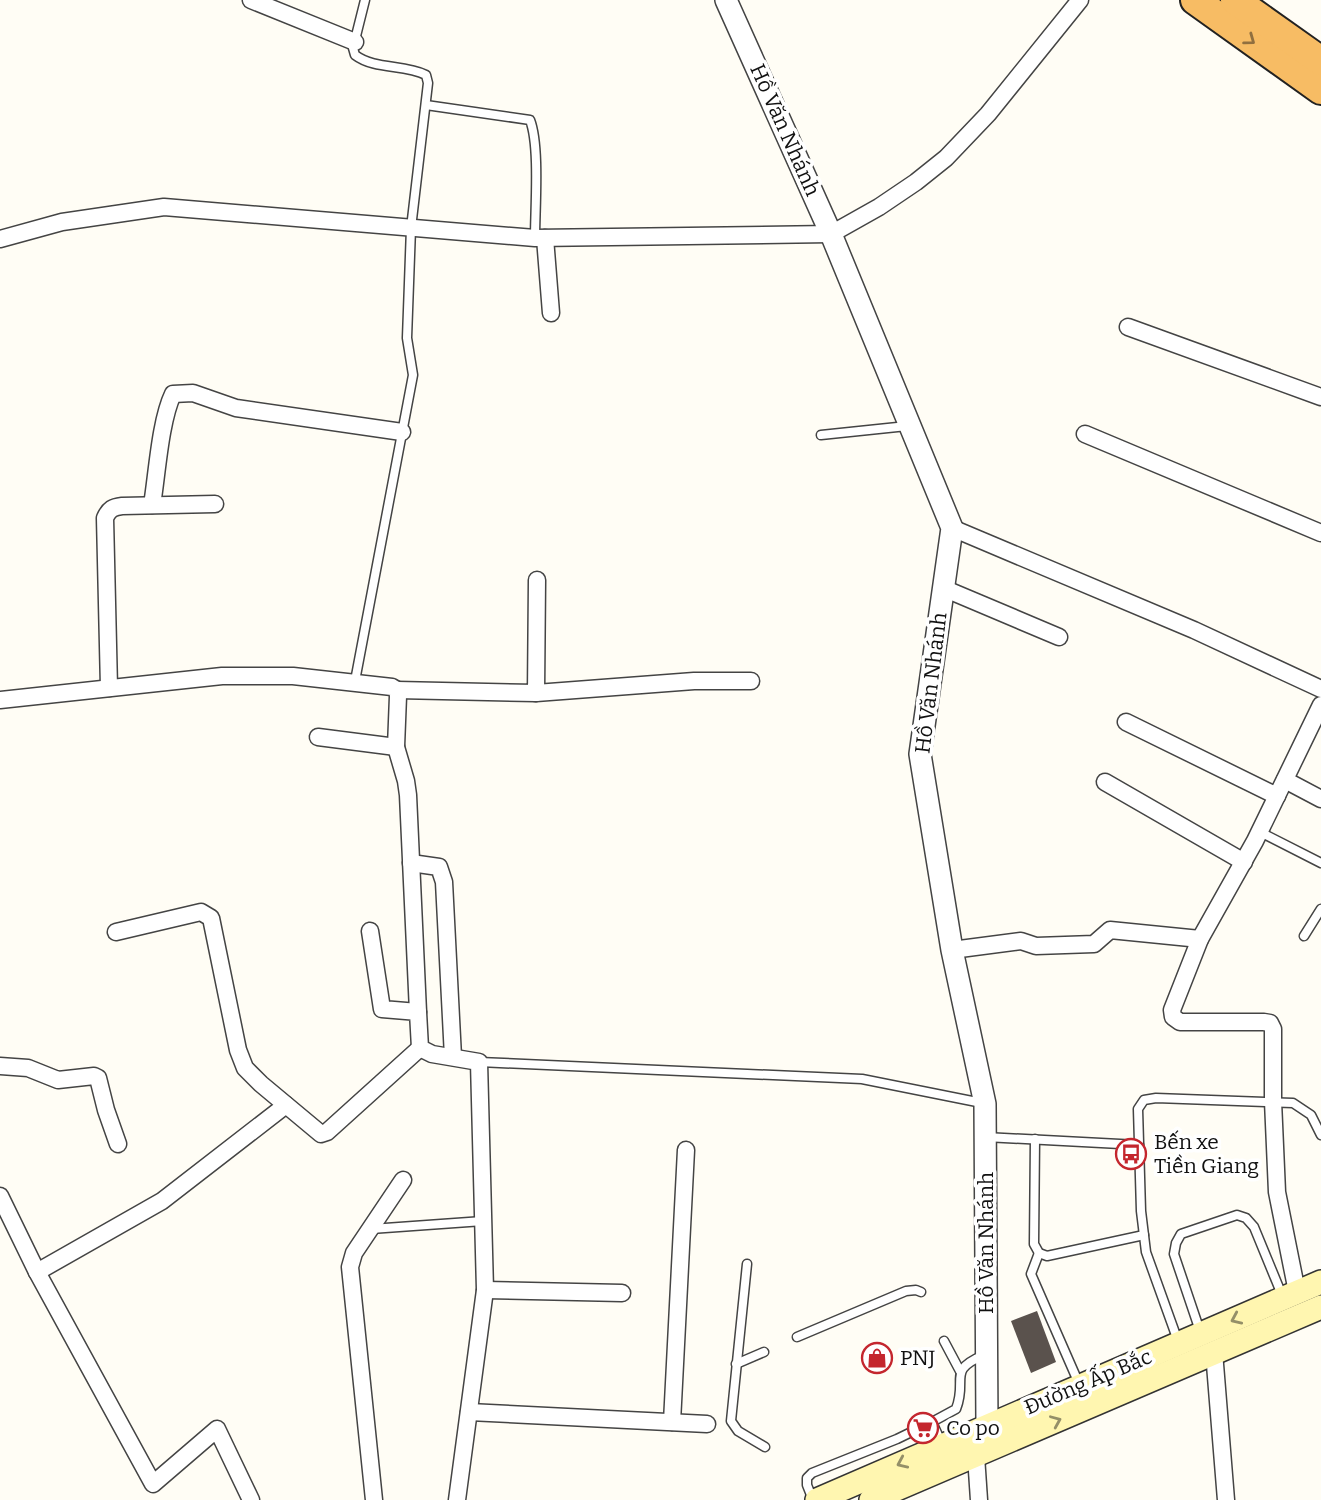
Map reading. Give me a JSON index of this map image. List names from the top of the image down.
{
  "streets": {
    "main road": ["Đường Ấp Bắc"],
    "street": ["Hồ Văn Nhánh"]
  },
  "crossings": [
    ["Hồ Văn Nhánh", "Đường Ấp Bắc"]
  ],
  "places": {
    "bus stop": ["Bến xe Tiền Giang"],
    "shop": ["PNJ"],
    "supermarket": ["Co po"]
  }
}
